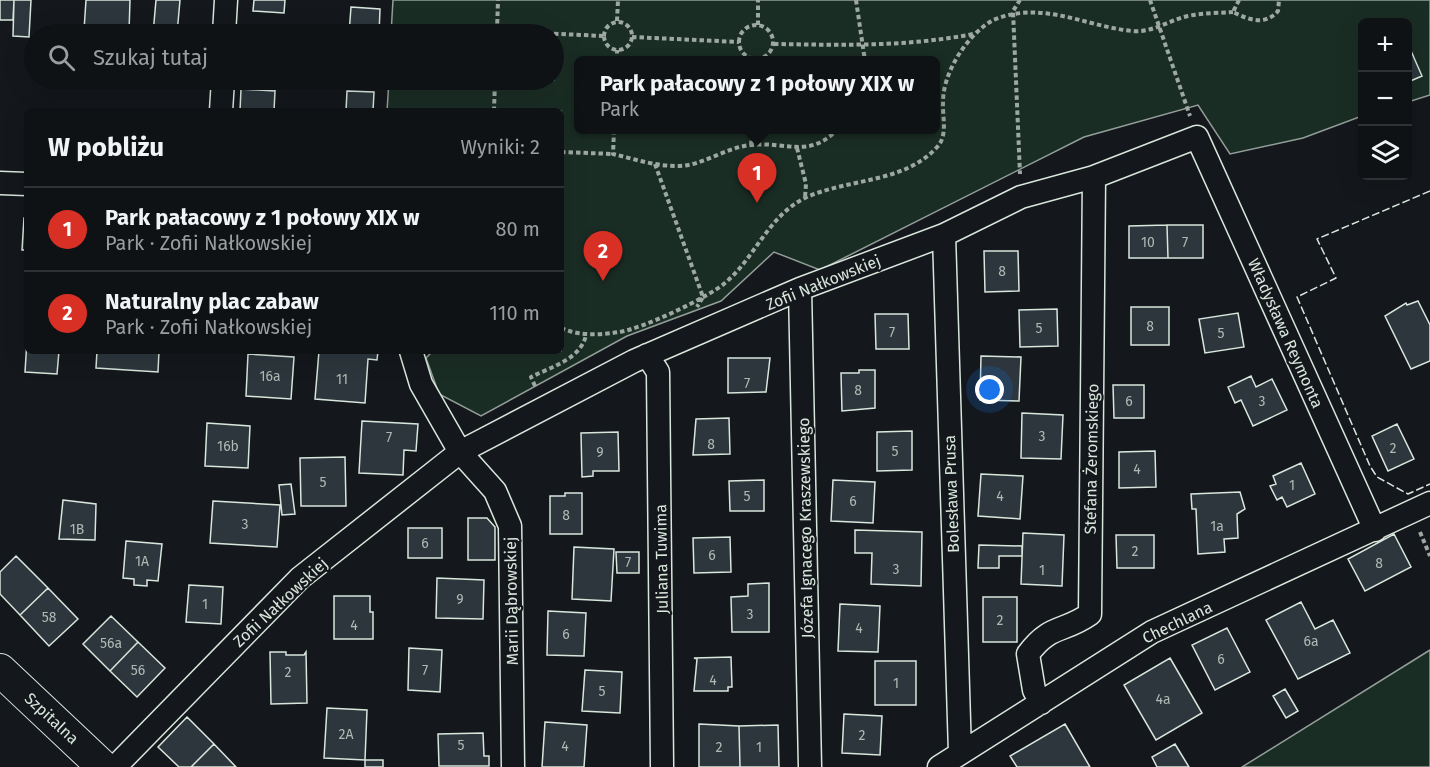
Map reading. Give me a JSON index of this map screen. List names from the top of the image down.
{
  "streets": {
    "street": [
      "Zofii Nałkowskiej",
      "Władysława Reymonta",
      "Stefana Żeromskiego",
      "Bolesława Prusa",
      "Józefa Ignacego Kraszewskiego",
      "Juliana Tuwima",
      "Marii Dąbrowskiej",
      "Chechlana",
      "Szpitalna"
    ]
  },
  "crossings": [
    ["Zofii Nałkowskiej", "Władysława Reymonta"],
    ["Zofii Nałkowskiej", "Stefana Żeromskiego"],
    ["Zofii Nałkowskiej", "Bolesława Prusa"],
    ["Zofii Nałkowskiej", "Józefa Ignacego Kraszewskiego"],
    ["Zofii Nałkowskiej", "Juliana Tuwima"],
    ["Zofii Nałkowskiej", "Marii Dąbrowskiej"],
    ["Władysława Reymonta", "Chechlana"],
    ["Stefana Żeromskiego", "Chechlana"],
    ["Bolesława Prusa", "Chechlana"]
  ],
  "house_numbers": [
    "10",
    "7",
    "8",
    "8",
    "5",
    "7",
    "5",
    "16a",
    "11",
    "7",
    "8",
    "6",
    "3",
    "3",
    "7",
    "8",
    "16b",
    "2",
    "5",
    "9",
    "4",
    "5",
    "1",
    "5",
    "4",
    "6",
    "8",
    "3",
    "1a",
    "1B",
    "6",
    "2",
    "6",
    "1A",
    "7",
    "8",
    "3",
    "1",
    "9",
    "1",
    "3",
    "58",
    "2",
    "4",
    "4",
    "6",
    "6a",
    "56a",
    "6",
    "56",
    "7",
    "2",
    "4",
    "1",
    "5",
    "4a",
    "2A",
    "2",
    "5",
    "4",
    "2",
    "1"
  ],
  "page": {
    "map_buttons": ["+", "−"],
    "search": "Szukaj tutaj",
    "popup": ["Park pałacowy z 1 połowy XIX w", "Park"],
    "heading": ["W pobliżu", "Wyniki: 2"],
    "pins": ["1", "2"],
    "list": [
      {
        "mark": "1",
        "name": "Park pałacowy z 1 połowy XIX w",
        "note": "Park · Zofii Nałkowskiej",
        "value": "80 m"
      },
      {
        "mark": "2",
        "name": "Naturalny plac zabaw",
        "note": "Park · Zofii Nałkowskiej",
        "value": "110 m"
      }
    ]
  }
}
